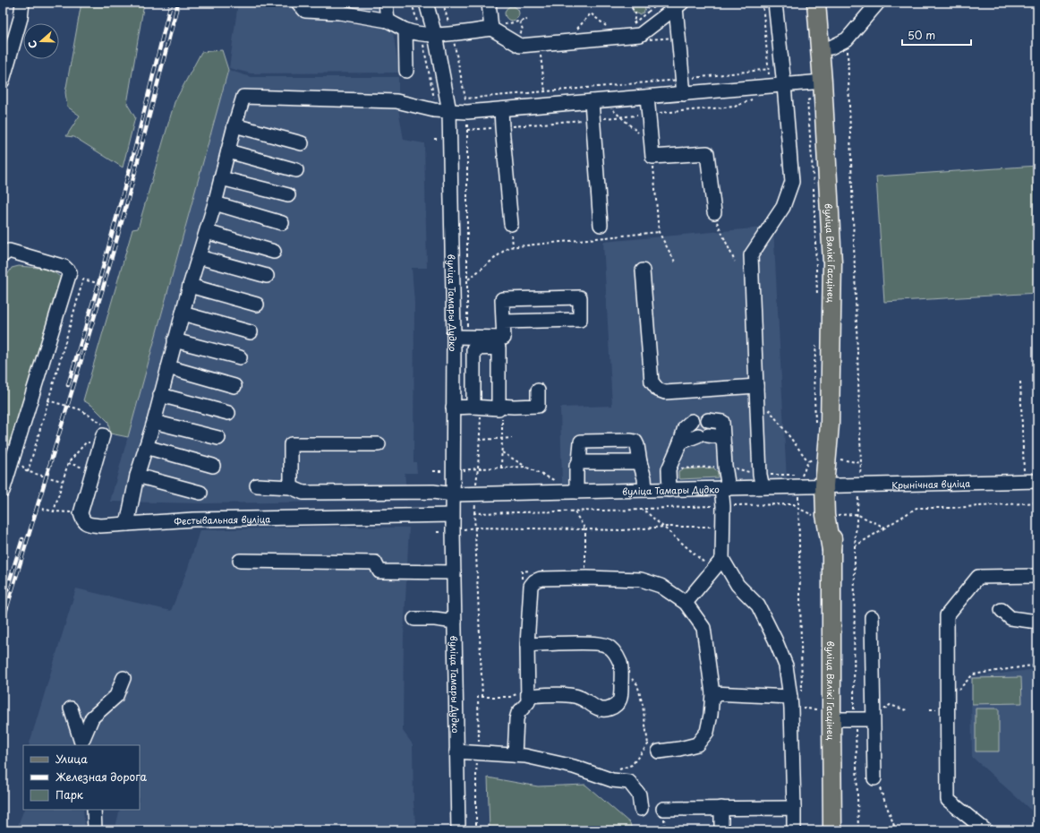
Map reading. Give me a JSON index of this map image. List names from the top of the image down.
{
  "streets": {
    "main road": ["вуліца Вялікі Гасцінец"],
    "street": ["вуліца Тамары Дудко", "Крынічная вуліца", "Фестывальная вуліца"]
  },
  "crossings": [
    ["вуліца Вялікі Гасцінец", "вуліца Тамары Дудко"],
    ["вуліца Вялікі Гасцінец", "Крынічная вуліца"],
    ["вуліца Тамары Дудко", "Крынічная вуліца"],
    ["вуліца Тамары Дудко", "Фестывальная вуліца"]
  ],
  "legend": ["Улица", "Железная дорога", "Парк"],
  "scale_bar": "50 m",
  "north": "left"
}
